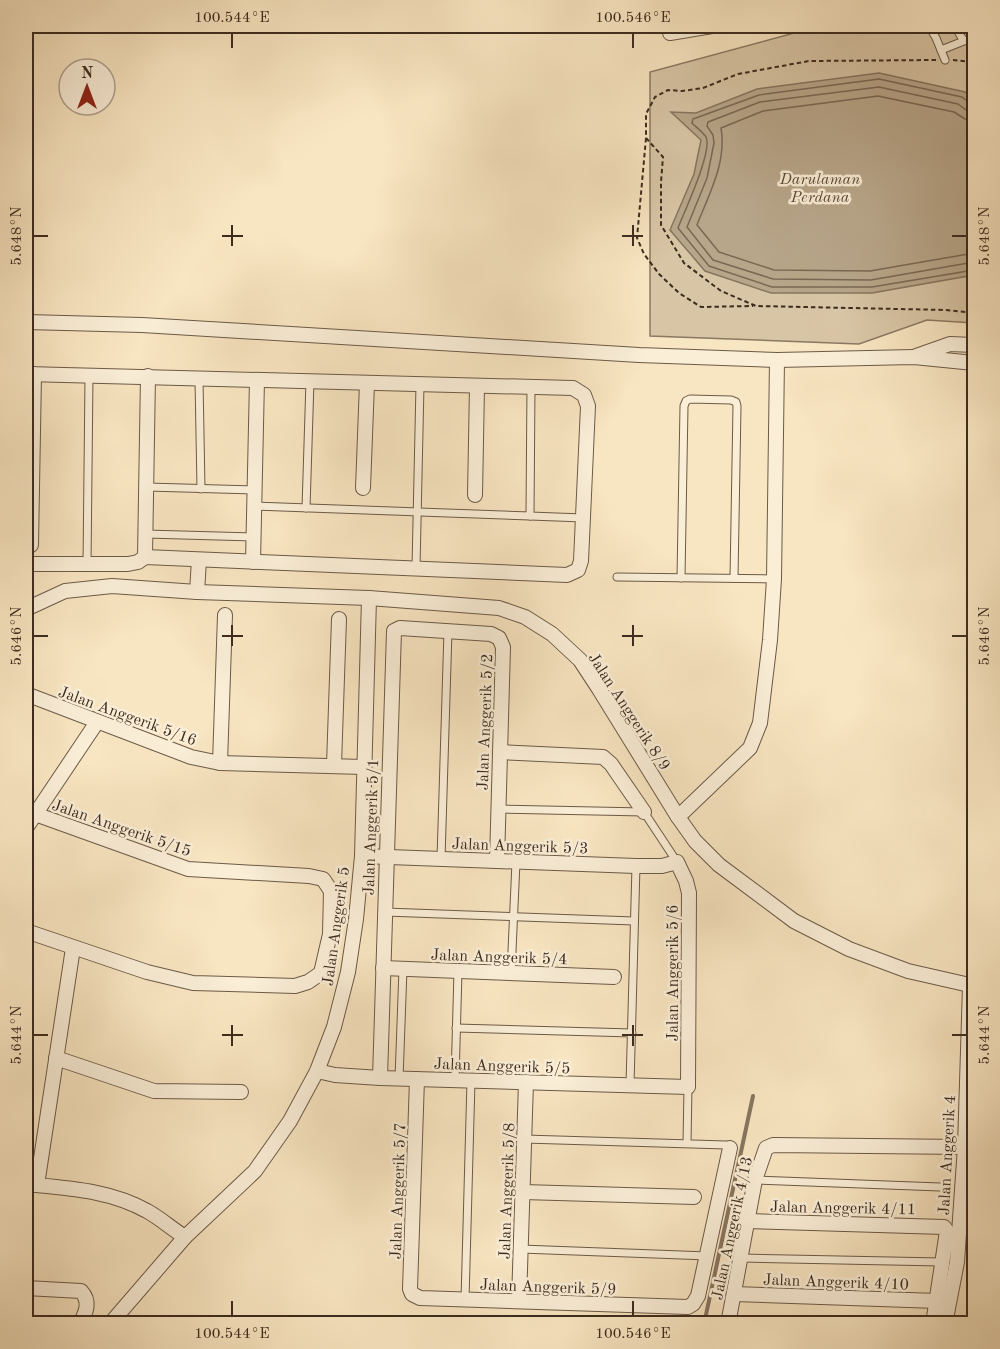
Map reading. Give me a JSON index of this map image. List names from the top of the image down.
{
  "streets": {
    "street": [
      "Jalan Anggerik 8/9",
      "Jalan Anggerik 5/16",
      "Jalan Anggerik 5/2",
      "Jalan Anggerik 5/15",
      "Jalan Anggerik 5/1",
      "Jalan Anggerik 5/3",
      "Jalan Anggerik 5",
      "Jalan Anggerik 5/4",
      "Jalan Anggerik 5/6",
      "Jalan Anggerik 5/5",
      "Jalan Anggerik 4",
      "Jalan Anggerik 5/7",
      "Jalan Anggerik 5/8",
      "Jalan Anggerik 4/11",
      "Jalan Anggerik 4/13",
      "Jalan Anggerik 4/10",
      "Jalan Anggerik 5/9"
    ]
  },
  "crossings": [
    ["Jalan Anggerik 8/9", "Jalan Anggerik 5"],
    ["Jalan Anggerik 8/9", "Jalan Anggerik 4"],
    ["Jalan Anggerik 5/16", "Jalan Anggerik 5"],
    ["Jalan Anggerik 5/2", "Jalan Anggerik 5/1"],
    ["Jalan Anggerik 5/2", "Jalan Anggerik 5/3"],
    ["Jalan Anggerik 5/1", "Jalan Anggerik 5/3"],
    ["Jalan Anggerik 5/1", "Jalan Anggerik 5/4"],
    ["Jalan Anggerik 5/1", "Jalan Anggerik 5/5"],
    ["Jalan Anggerik 5/3", "Jalan Anggerik 5"],
    ["Jalan Anggerik 5/3", "Jalan Anggerik 5/6"],
    ["Jalan Anggerik 5", "Jalan Anggerik 5/5"],
    ["Jalan Anggerik 5/6", "Jalan Anggerik 5/5"],
    ["Jalan Anggerik 5/5", "Jalan Anggerik 5/7"],
    ["Jalan Anggerik 5/5", "Jalan Anggerik 5/8"],
    ["Jalan Anggerik 4", "Jalan Anggerik 4/13"],
    ["Jalan Anggerik 5/7", "Jalan Anggerik 5/9"],
    ["Jalan Anggerik 5/8", "Jalan Anggerik 5/9"],
    ["Jalan Anggerik 4/11", "Jalan Anggerik 4/13"],
    ["Jalan Anggerik 4/13", "Jalan Anggerik 4/10"]
  ],
  "parks": ["Darulaman Perdana"],
  "north": "top",
  "coordinates": [
    "100.544°E",
    "100.546°E",
    "5.648°N",
    "5.646°N",
    "5.644°N"
  ]
}
